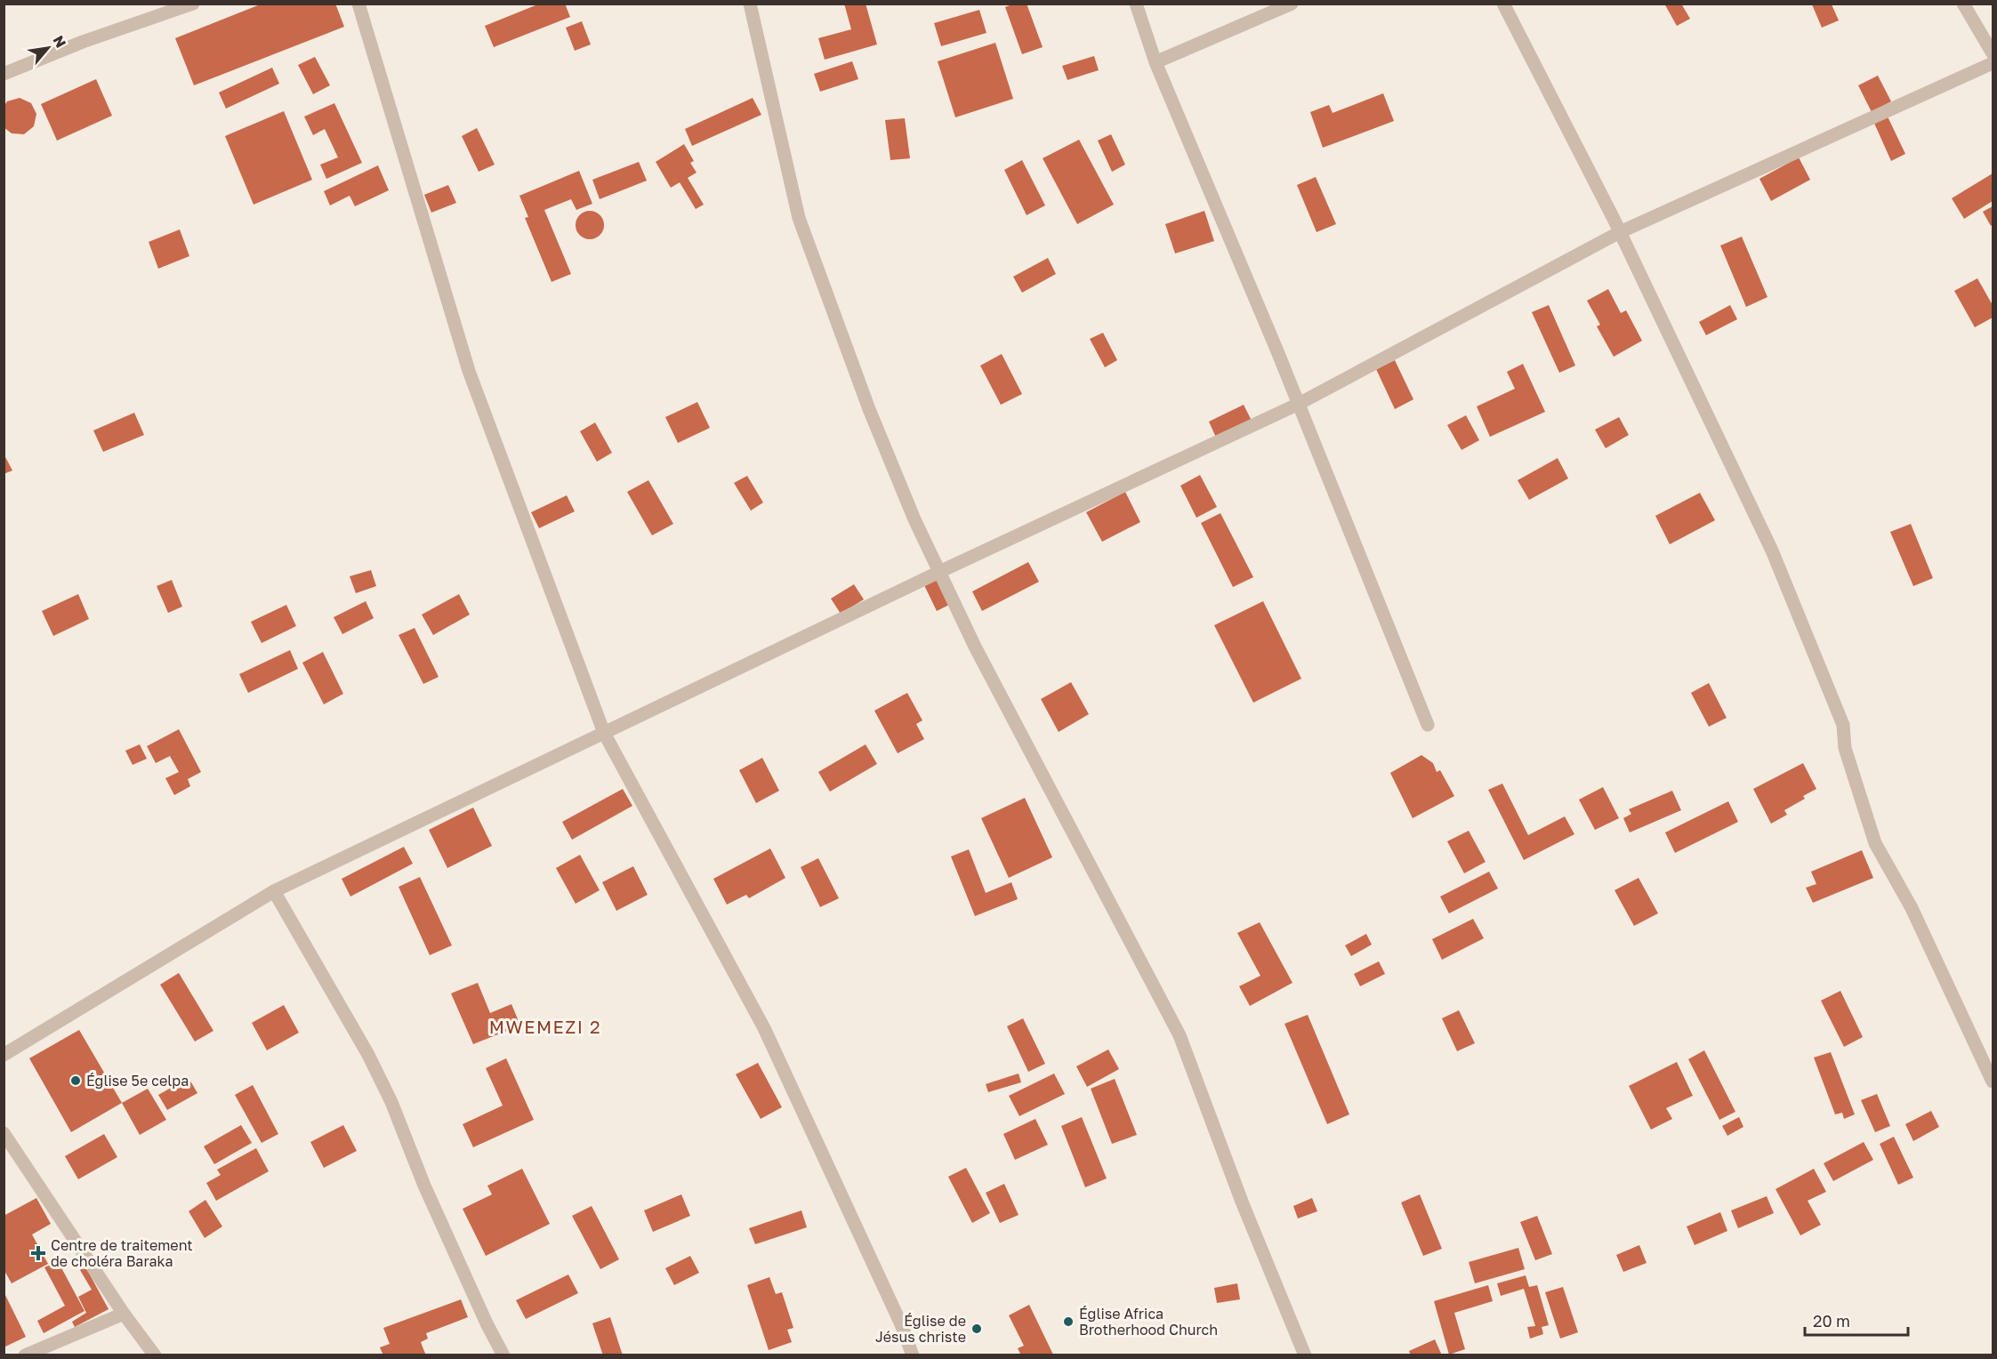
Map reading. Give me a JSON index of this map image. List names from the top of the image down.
{
  "districts": ["MWEMEZI 2"],
  "places": {
    "other": ["Église 5e celpa", "Église Africa Brotherhood Church", "Église de Jésus christe"],
    "health": ["Centre de traitement de choléra Baraka"]
  },
  "scale_bar": "20 m",
  "north": "top right"
}
